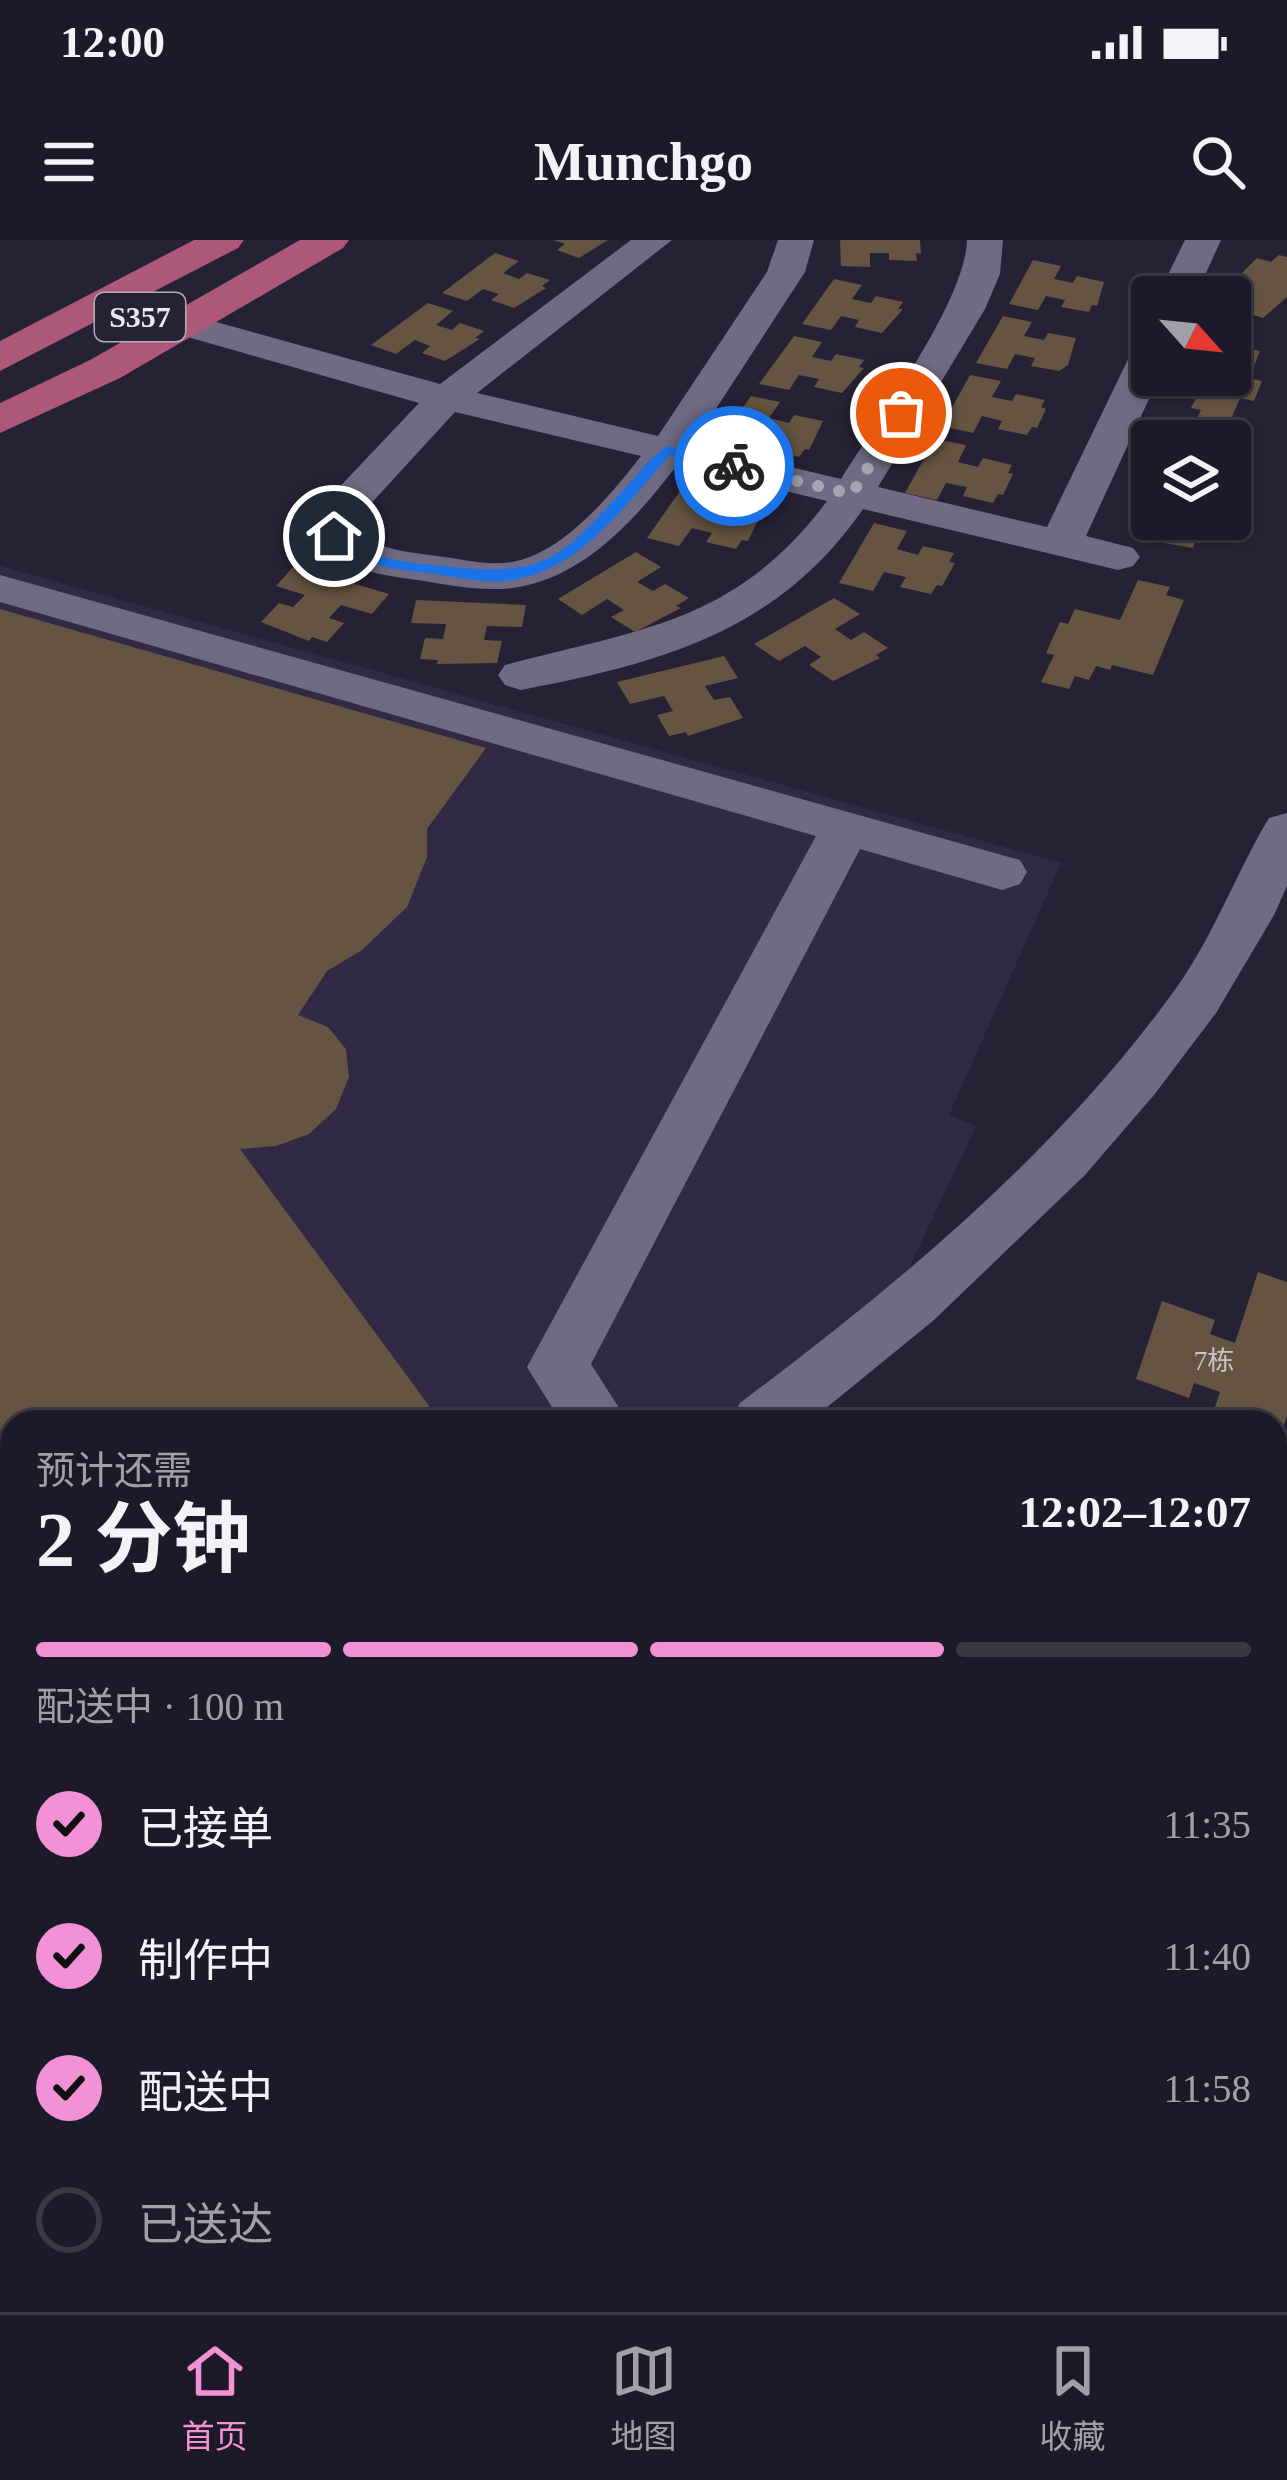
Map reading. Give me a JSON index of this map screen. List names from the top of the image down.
{
  "streets": {
    "main road": ["S357"]
  },
  "house_numbers": ["7栋"],
  "north": "bottom right",
  "page": {
    "status": "12:00",
    "header": "Munchgo",
    "heading": ["2 分钟", "预计还需", "12:02–12:07"],
    "bar": "配送中 · 100 m",
    "list": [
      ["已接单", "11:35"],
      ["制作中", "11:40"],
      ["配送中", "11:58"],
      "已送达"
    ],
    "tabs": ["首页", "地图", "收藏"]
  }
}
